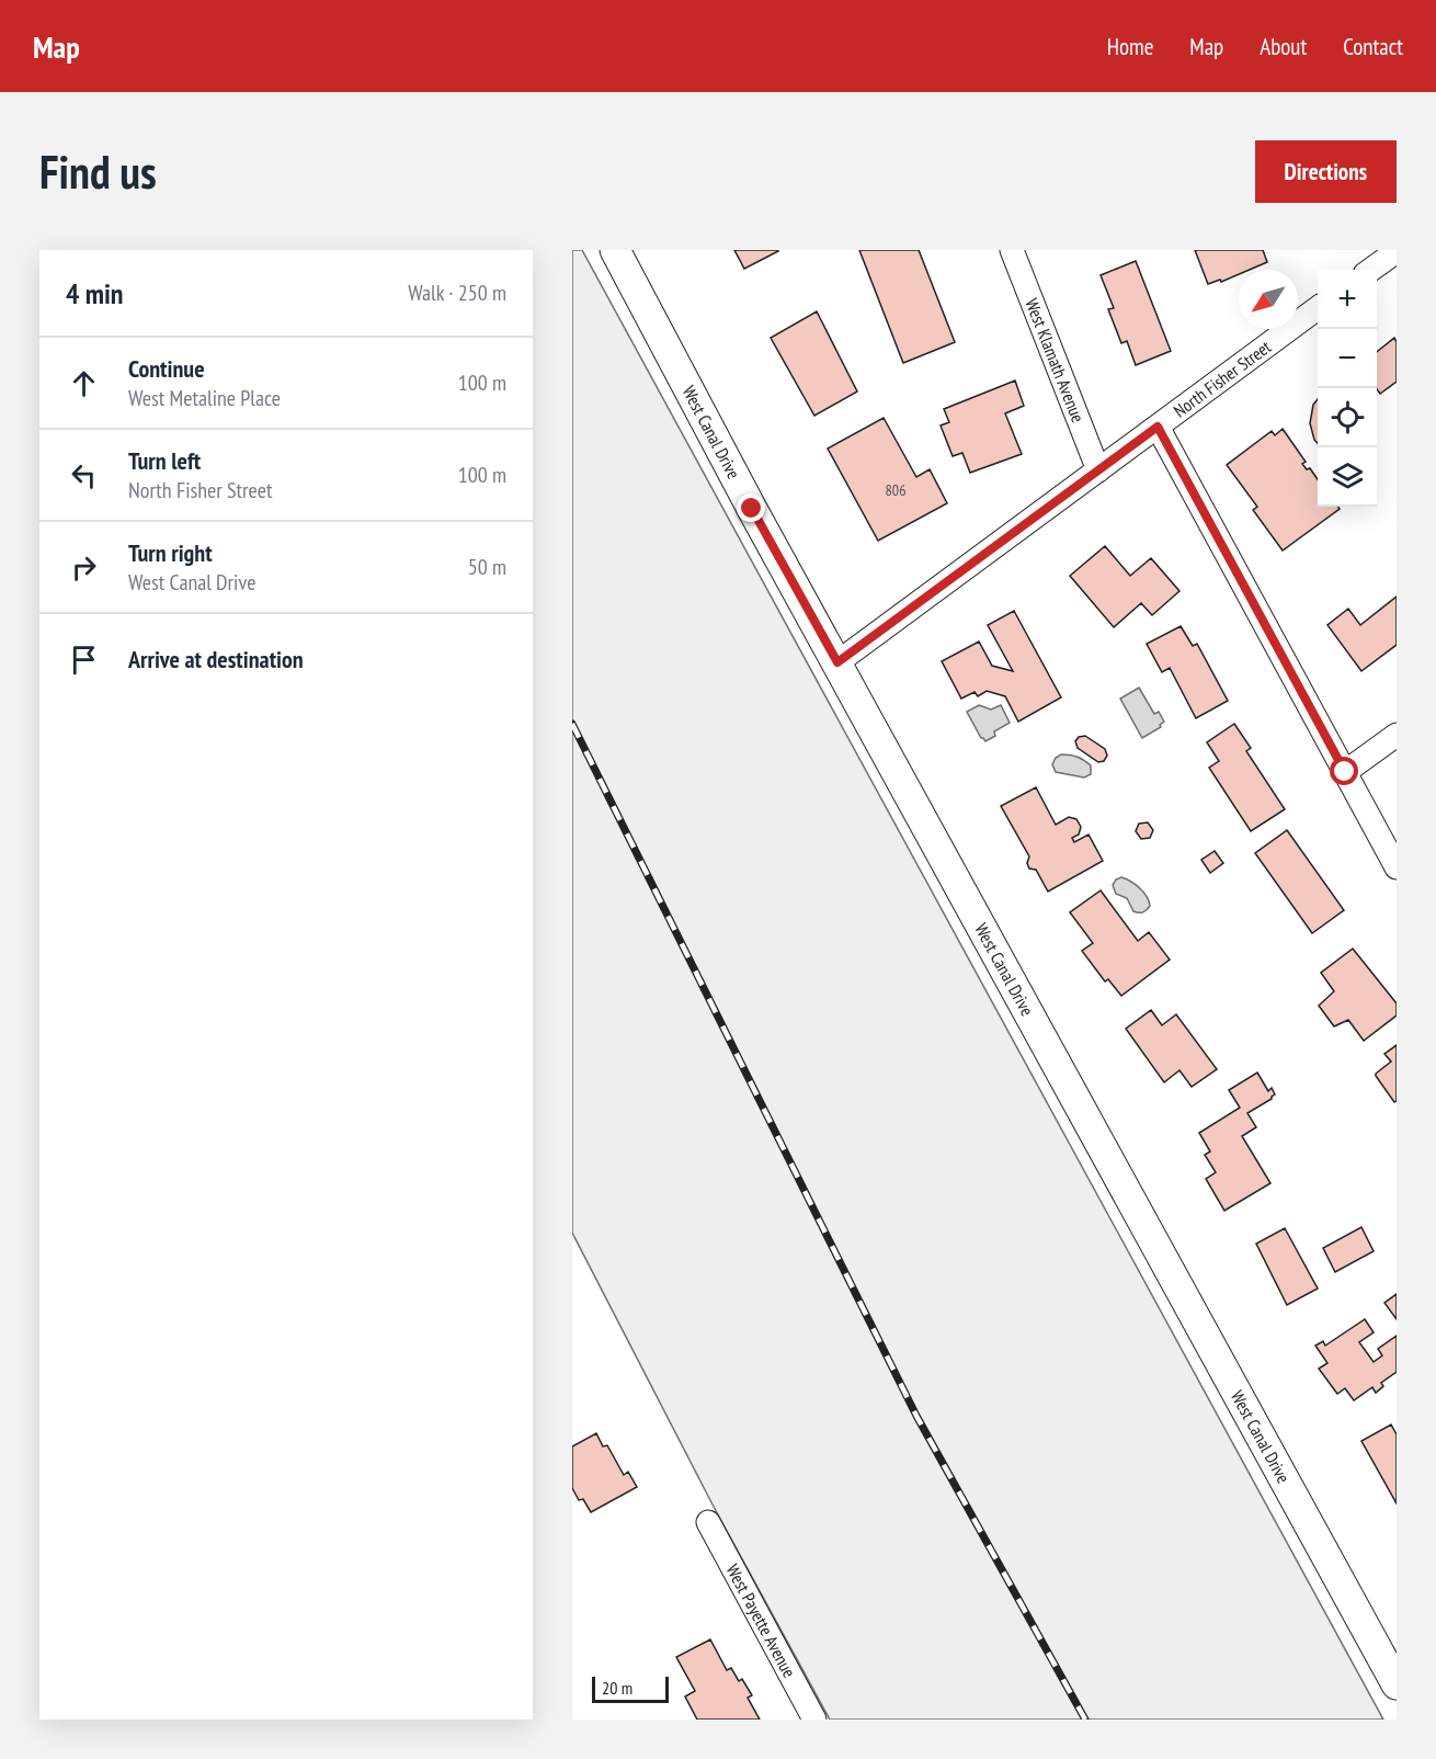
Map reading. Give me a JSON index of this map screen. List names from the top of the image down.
{
  "streets": {
    "street": [
      "West Klamath Avenue",
      "North Fisher Street",
      "West Canal Drive",
      "West Payette Avenue"
    ]
  },
  "crossings": [
    ["West Klamath Avenue", "North Fisher Street"],
    ["North Fisher Street", "West Canal Drive"]
  ],
  "house_numbers": ["806"],
  "scale_bar": "20 m",
  "north": "bottom left",
  "page": {
    "header": "Map",
    "nav": [
      "Home",
      "Map",
      "About",
      "Contact"
    ],
    "buttons": "Directions",
    "title": "Find us",
    "heading": ["4 min", "Walk · 250 m"],
    "map_buttons": ["+", "−"],
    "list": [
      ["Continue", "West Metaline Place", "100 m"],
      ["Turn left", "North Fisher Street", "100 m"],
      ["Turn right", "West Canal Drive", "50 m"],
      "Arrive at destination"
    ],
    "scale": "20 m"
  }
}
